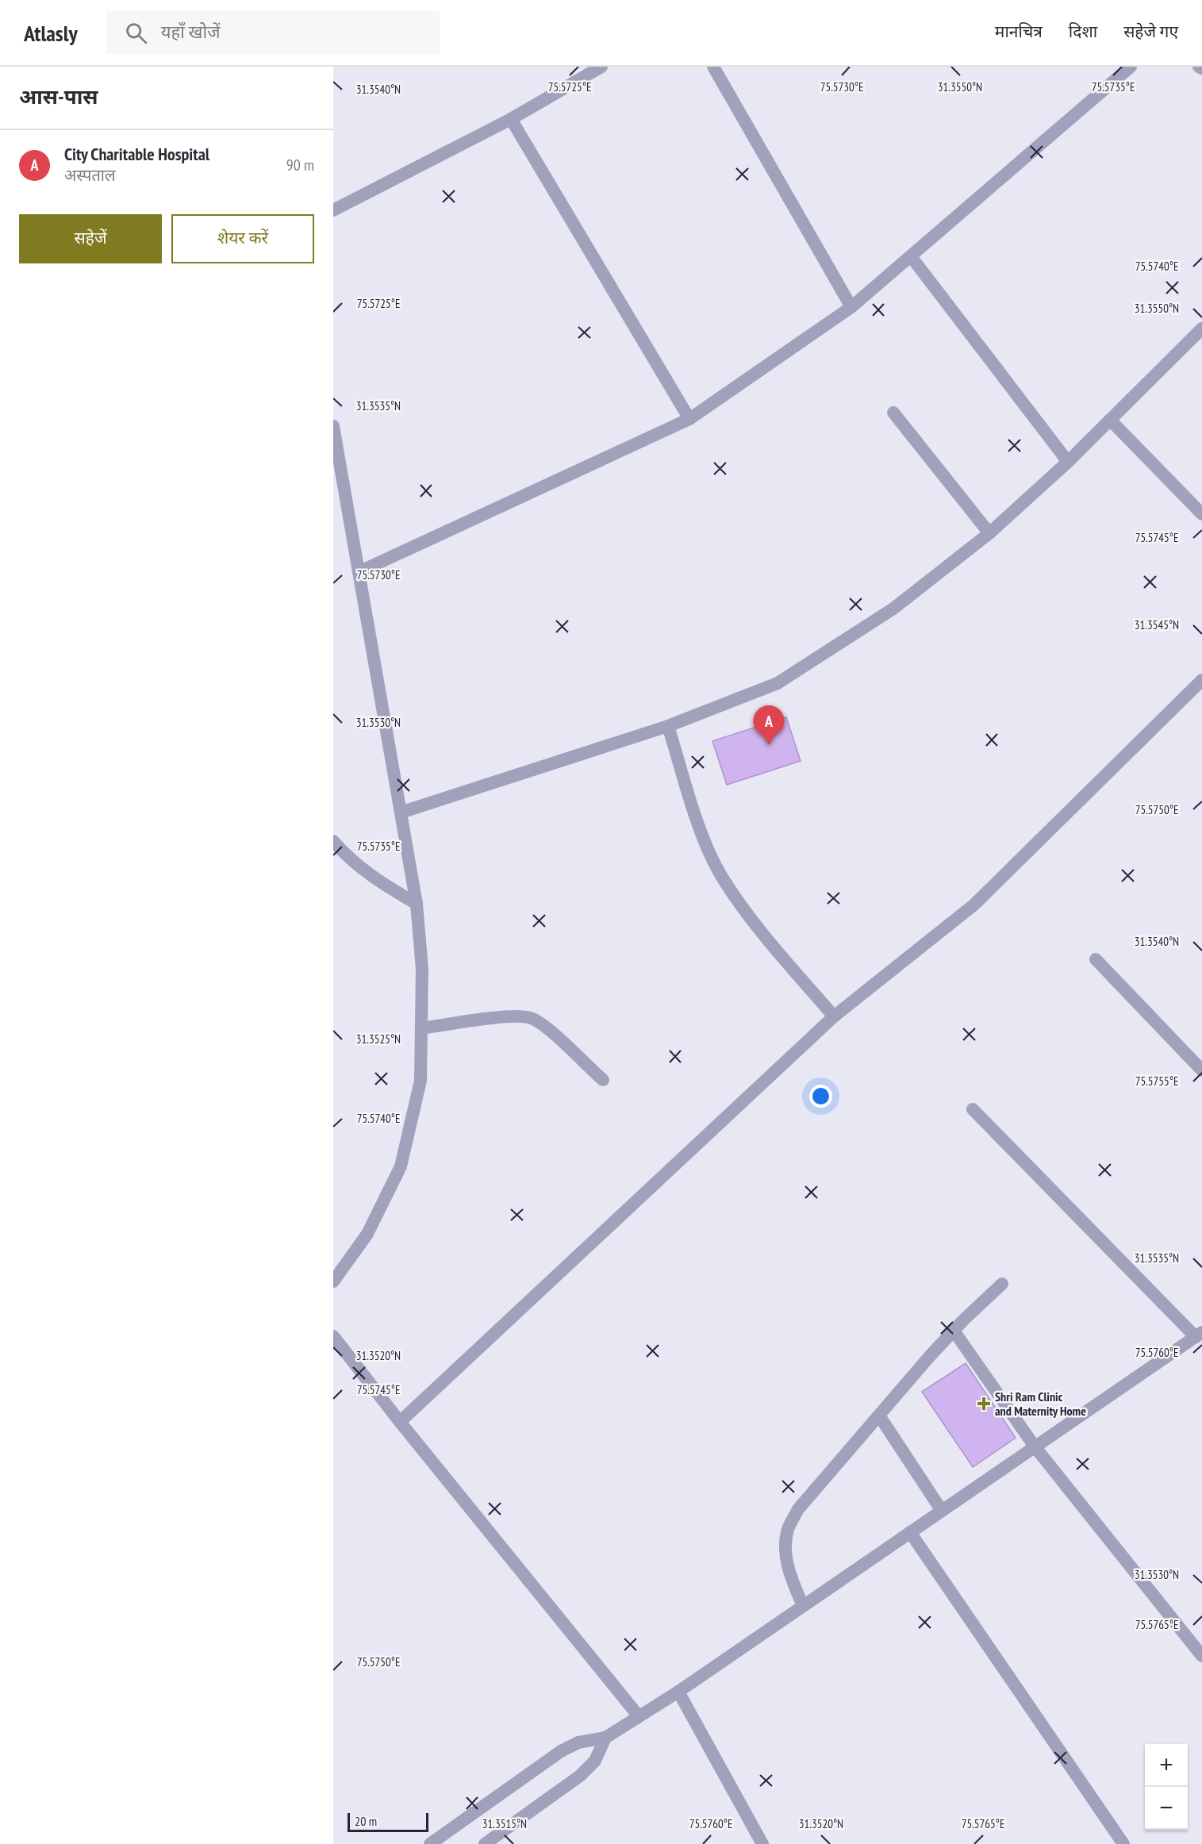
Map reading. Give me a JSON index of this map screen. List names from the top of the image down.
{
  "places": {
    "health": ["Shri Ram Clinic and Maternity Home"]
  },
  "scale_bar": "20 m",
  "page": {
    "header": "Atlasly",
    "search": "यहाँ खोजें",
    "nav": ["मानचित्र", "दिशा", "सहेजे गए"],
    "heading": "आस-पास",
    "list": [
      {
        "mark": "A",
        "name": "City Charitable Hospital",
        "note": "अस्पताल",
        "value": "90 m"
      }
    ],
    "buttons": ["सहेजें", "शेयर करें"],
    "pins": "A",
    "map_buttons": ["+", "−"],
    "scale": "20 m"
  },
  "coordinates": [
    "75.5725°E",
    "75.5730°E",
    "31.3550°N",
    "75.5735°E",
    "31.3540°N",
    "75.5740°E",
    "31.3535°N",
    "75.5745°E",
    "31.3545°N",
    "31.3530°N",
    "75.5750°E",
    "31.3525°N",
    "75.5755°E",
    "75.5760°E",
    "31.3520°N",
    "75.5765°E",
    "31.3515°N"
  ]
}
